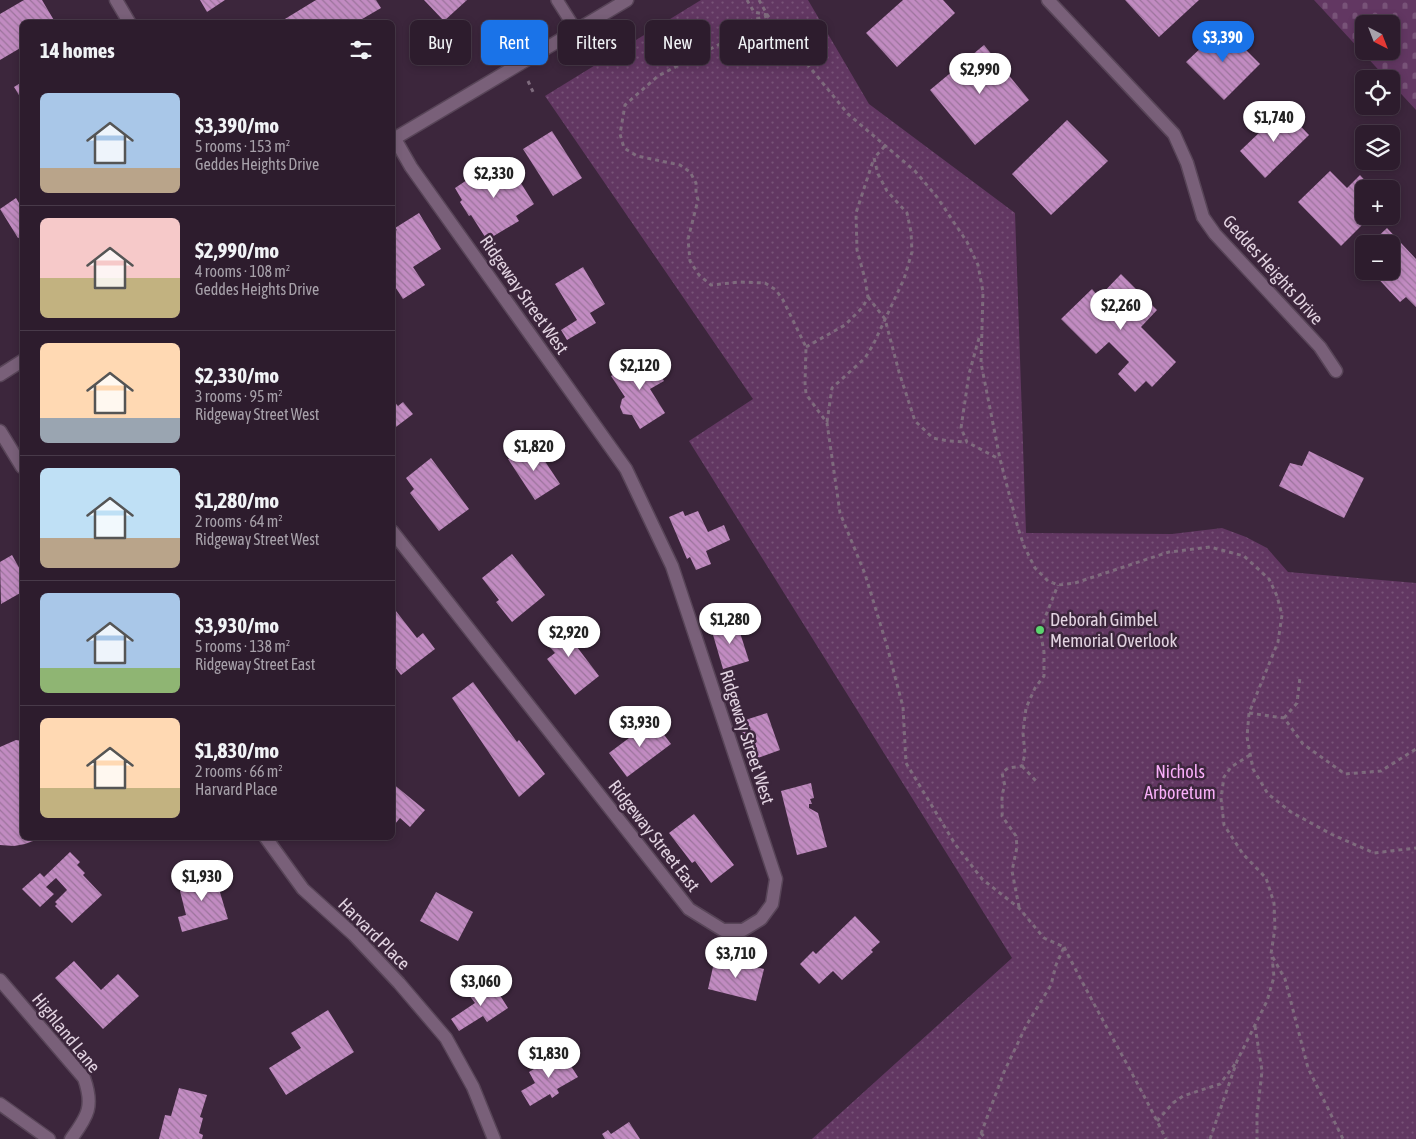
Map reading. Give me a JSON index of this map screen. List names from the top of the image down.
{
  "streets": {
    "street": [
      "Geddes Heights Drive",
      "Ridgeway Street West",
      "Ridgeway Street East",
      "Harvard Place",
      "Highland Lane"
    ]
  },
  "crossings": [
    ["Ridgeway Street West", "Ridgeway Street East"]
  ],
  "parks": ["Nichols Arboretum"],
  "places": ["Deborah Gimbel Memorial Overlook"],
  "north": "bottom right",
  "page": {
    "map_buttons": ["+", "−"],
    "chip": [
      "Buy",
      "Rent",
      "Filters",
      "New",
      "Apartment"
    ],
    "heading": "14 homes",
    "price": [
      "$3,390",
      "$2,990",
      "$1,740",
      "$2,330",
      "$2,260",
      "$2,120",
      "$1,820",
      "$1,280",
      "$2,920",
      "$3,930",
      "$1,930",
      "$3,710",
      "$3,060",
      "$1,830"
    ],
    "list": [
      {
        "name": "$3,390/mo",
        "note": "5 rooms · 153 m² · Geddes Heights Drive"
      },
      {
        "name": "$2,990/mo",
        "note": "4 rooms · 108 m² · Geddes Heights Drive"
      },
      {
        "name": "$2,330/mo",
        "note": "3 rooms · 95 m² · Ridgeway Street West"
      },
      {
        "name": "$1,280/mo",
        "note": "2 rooms · 64 m² · Ridgeway Street West"
      },
      {
        "name": "$3,930/mo",
        "note": "5 rooms · 138 m² · Ridgeway Street East"
      },
      {
        "name": "$1,830/mo",
        "note": "2 rooms · 66 m² · Harvard Place"
      }
    ]
  }
}
